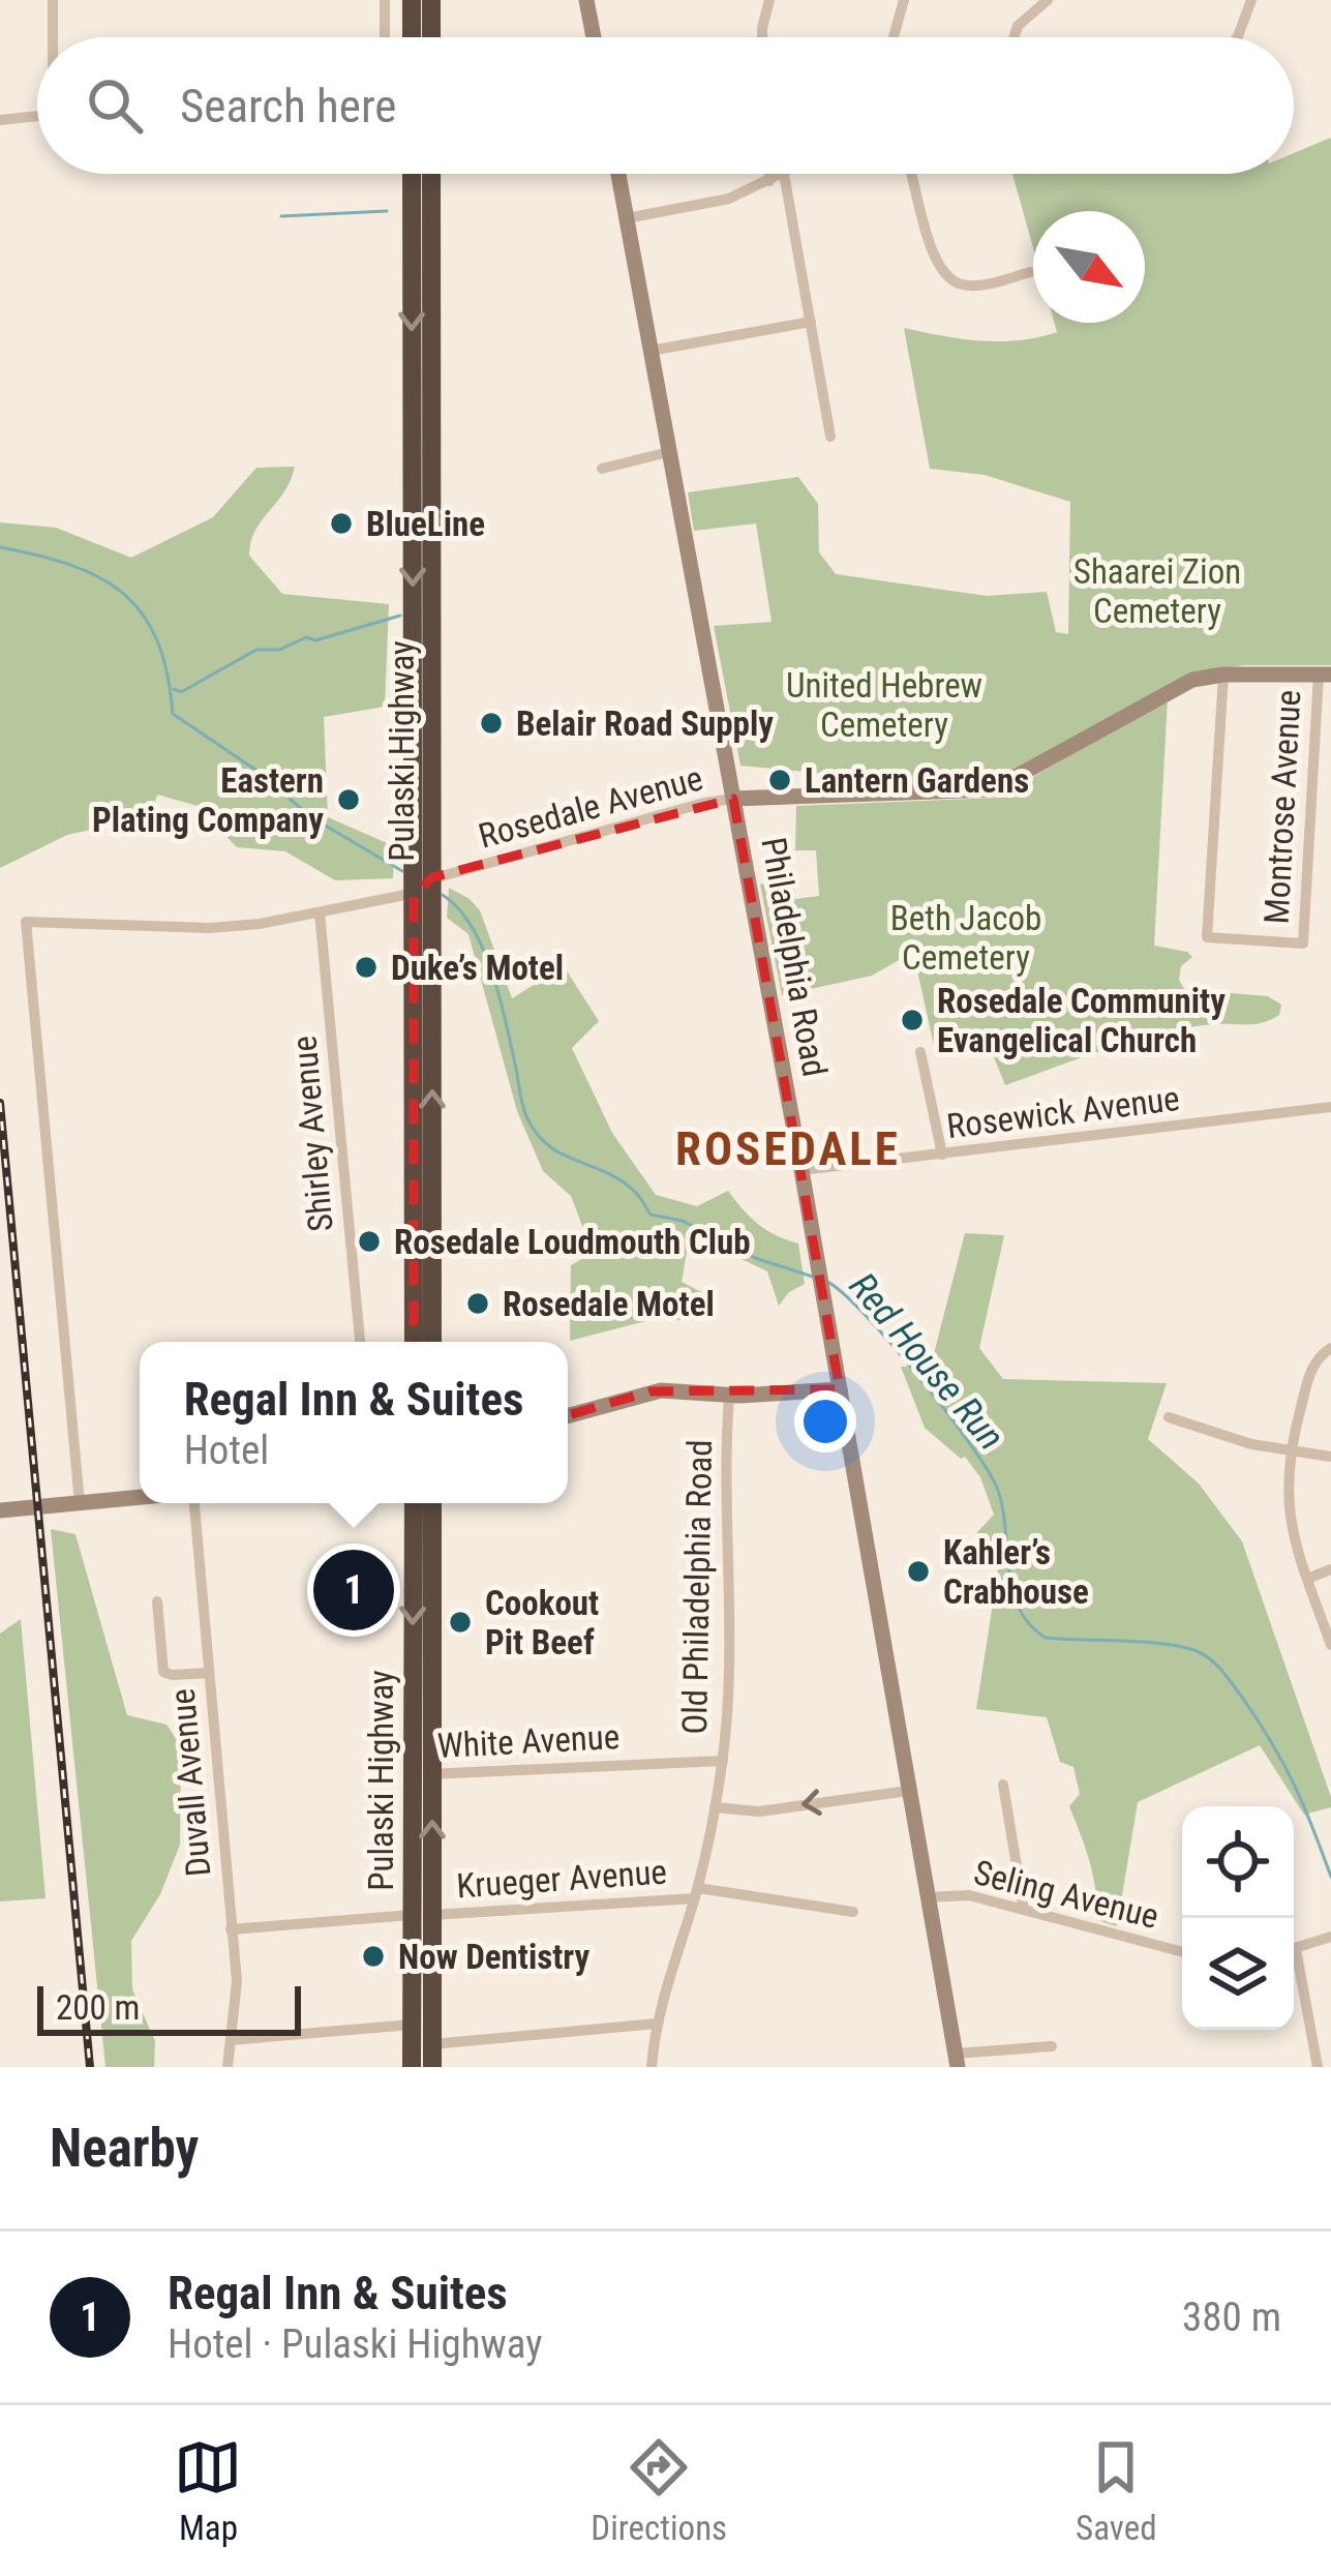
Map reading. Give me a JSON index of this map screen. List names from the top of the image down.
{
  "streets": {
    "highway": ["Pulaski Highway"],
    "main road": ["Philadelphia Road"],
    "street": [
      "Rosedale Avenue",
      "Montrose Avenue",
      "Rosewick Avenue",
      "Shirley Avenue",
      "Old Philadelphia Road",
      "White Avenue",
      "Duvall Avenue",
      "Krueger Avenue",
      "Seling Avenue"
    ]
  },
  "crossings": [
    ["Pulaski Highway", "Rosedale Avenue"],
    ["Pulaski Highway", "White Avenue"],
    ["Pulaski Highway", "Krueger Avenue"],
    ["Rosedale Avenue", "Philadelphia Road"],
    ["Philadelphia Road", "Rosewick Avenue"],
    ["Philadelphia Road", "Seling Avenue"],
    ["Old Philadelphia Road", "White Avenue"],
    ["Old Philadelphia Road", "Krueger Avenue"],
    ["Duvall Avenue", "Krueger Avenue"]
  ],
  "districts": ["ROSEDALE"],
  "water": ["Red House Run"],
  "parks": ["Shaarei Zion Cemetery", "United Hebrew Cemetery", "Beth Jacob Cemetery"],
  "places": [
    "BlueLine",
    "Belair Road Supply",
    "Lantern Gardens",
    "Eastern Plating Company",
    "Duke’s Motel",
    "Rosedale Community Evangelical Church",
    "Rosedale Loudmouth Club",
    "Rosedale Motel",
    "Kahler’s Crabhouse",
    "Cookout Pit Beef",
    "Now Dentistry"
  ],
  "scale_bar": "200 m",
  "north": "bottom right",
  "page": {
    "search": "Search here",
    "popup": ["Regal Inn & Suites", "Hotel"],
    "pins": "1",
    "scale": "200 m",
    "heading": "Nearby",
    "list": [
      {
        "mark": "1",
        "name": "Regal Inn & Suites",
        "note": "Hotel · Pulaski Highway",
        "value": "380 m"
      }
    ],
    "nav": ["Map", "Directions", "Saved"]
  }
}
